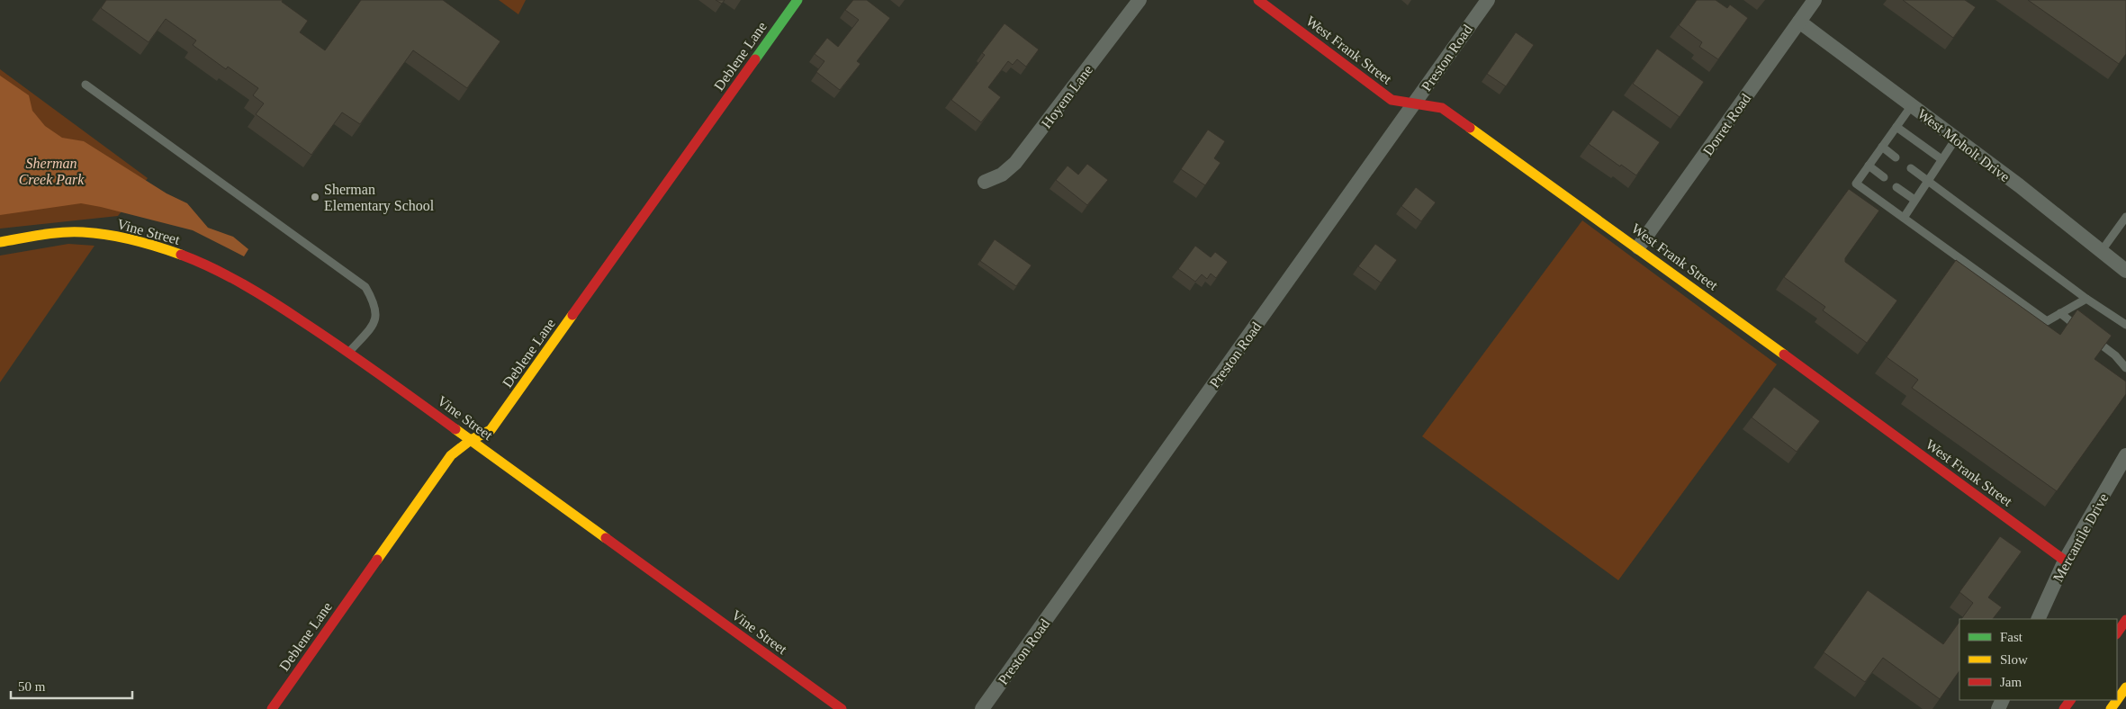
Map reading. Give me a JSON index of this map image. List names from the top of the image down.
{
  "streets": {
    "street": [
      "West Frank Street",
      "Deblene Lane",
      "Preston Road",
      "Hoyem Lane",
      "Dorret Road",
      "West Moholt Drive",
      "Vine Street",
      "Mercantile Drive"
    ]
  },
  "crossings": [
    ["West Frank Street", "Preston Road"],
    ["West Frank Street", "Dorret Road"],
    ["West Frank Street", "Mercantile Drive"],
    ["Deblene Lane", "Vine Street"],
    ["Dorret Road", "West Moholt Drive"]
  ],
  "parks": ["Sherman Creek Park"],
  "places": ["Sherman Elementary School"],
  "legend": ["Fast", "Slow", "Jam"],
  "scale_bar": "50 m"
}
